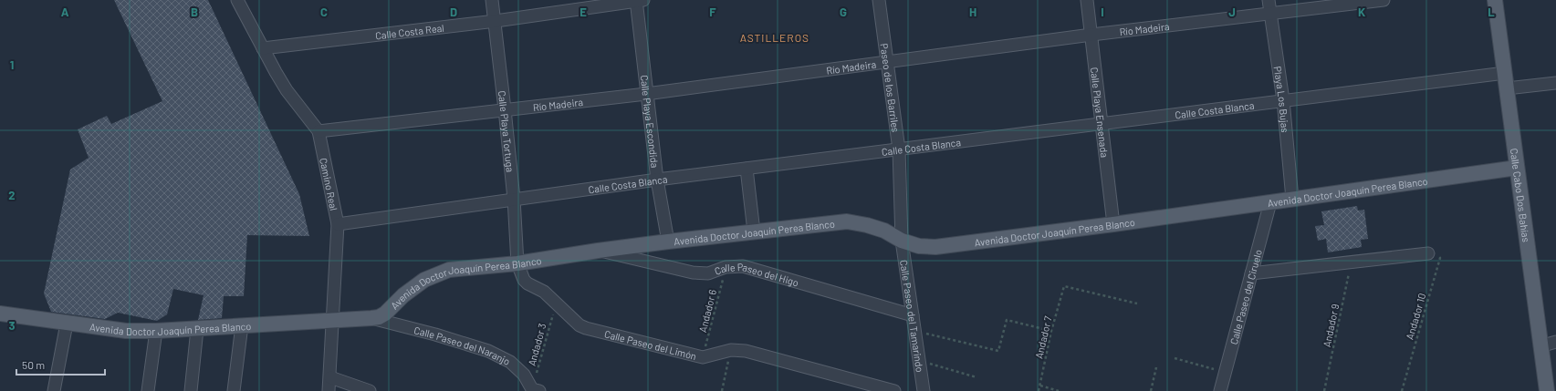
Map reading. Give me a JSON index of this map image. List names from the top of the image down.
{
  "streets": {
    "main road": ["Avenida Doctor Joaquín Perea Blanco", "Calle Cabo Dos Bahías"],
    "street": [
      "Río Madeira",
      "Calle Costa Real",
      "Paseo de los Barriles",
      "Playa Los Bujas",
      "Calle Costa Blanca",
      "Calle Playa Ensenada",
      "Calle Playa Escondida",
      "Calle Playa Tortuga",
      "Camino Real",
      "Calle Paseo del Higo",
      "Calle Paseo del Ciruelo",
      "Calle Paseo del Tamarindo",
      "Calle Paseo del Limón",
      "Calle Paseo del Naranjo"
    ],
    "path": [
      "Andador 6",
      "Andador 10",
      "Andador 9",
      "Andador 7",
      "Andador 3"
    ]
  },
  "crossings": [
    ["Río Madeira", "Paseo de los Barriles"],
    ["Río Madeira", "Playa Los Bujas"],
    ["Río Madeira", "Calle Playa Ensenada"],
    ["Río Madeira", "Calle Playa Escondida"],
    ["Río Madeira", "Calle Playa Tortuga"],
    ["Río Madeira", "Camino Real"],
    ["Calle Costa Real", "Calle Playa Escondida"],
    ["Calle Costa Real", "Calle Playa Tortuga"],
    ["Calle Costa Real", "Camino Real"],
    ["Paseo de los Barriles", "Calle Costa Blanca"],
    ["Paseo de los Barriles", "Avenida Doctor Joaquín Perea Blanco"],
    ["Paseo de los Barriles", "Calle Paseo del Tamarindo"],
    ["Playa Los Bujas", "Calle Costa Blanca"],
    ["Playa Los Bujas", "Avenida Doctor Joaquín Perea Blanco"],
    ["Calle Costa Blanca", "Calle Playa Ensenada"],
    ["Calle Costa Blanca", "Calle Playa Escondida"],
    ["Calle Costa Blanca", "Calle Playa Tortuga"],
    ["Calle Costa Blanca", "Camino Real"],
    ["Calle Costa Blanca", "Calle Cabo Dos Bahías"],
    ["Calle Playa Ensenada", "Avenida Doctor Joaquín Perea Blanco"],
    ["Calle Playa Escondida", "Avenida Doctor Joaquín Perea Blanco"],
    ["Calle Playa Tortuga", "Avenida Doctor Joaquín Perea Blanco"],
    ["Calle Playa Tortuga", "Calle Paseo del Limón"],
    ["Camino Real", "Avenida Doctor Joaquín Perea Blanco"],
    ["Avenida Doctor Joaquín Perea Blanco", "Calle Cabo Dos Bahías"],
    ["Avenida Doctor Joaquín Perea Blanco", "Calle Paseo del Higo"],
    ["Avenida Doctor Joaquín Perea Blanco", "Calle Paseo del Ciruelo"],
    ["Avenida Doctor Joaquín Perea Blanco", "Calle Paseo del Tamarindo"],
    ["Avenida Doctor Joaquín Perea Blanco", "Calle Paseo del Limón"],
    ["Avenida Doctor Joaquín Perea Blanco", "Calle Paseo del Naranjo"],
    ["Calle Paseo del Higo", "Andador 6"],
    ["Calle Paseo del Higo", "Calle Paseo del Tamarindo"],
    ["Andador 6", "Calle Paseo del Limón"],
    ["Andador 3", "Calle Paseo del Limón"],
    ["Andador 3", "Calle Paseo del Naranjo"]
  ],
  "districts": ["ASTILLEROS"],
  "scale_bar": "50 m",
  "grid": {
    "columns": [
      "A",
      "B",
      "C",
      "D",
      "E",
      "F",
      "G",
      "H",
      "I",
      "J",
      "K",
      "L"
    ],
    "rows": ["1", "2", "3"]
  }
}
